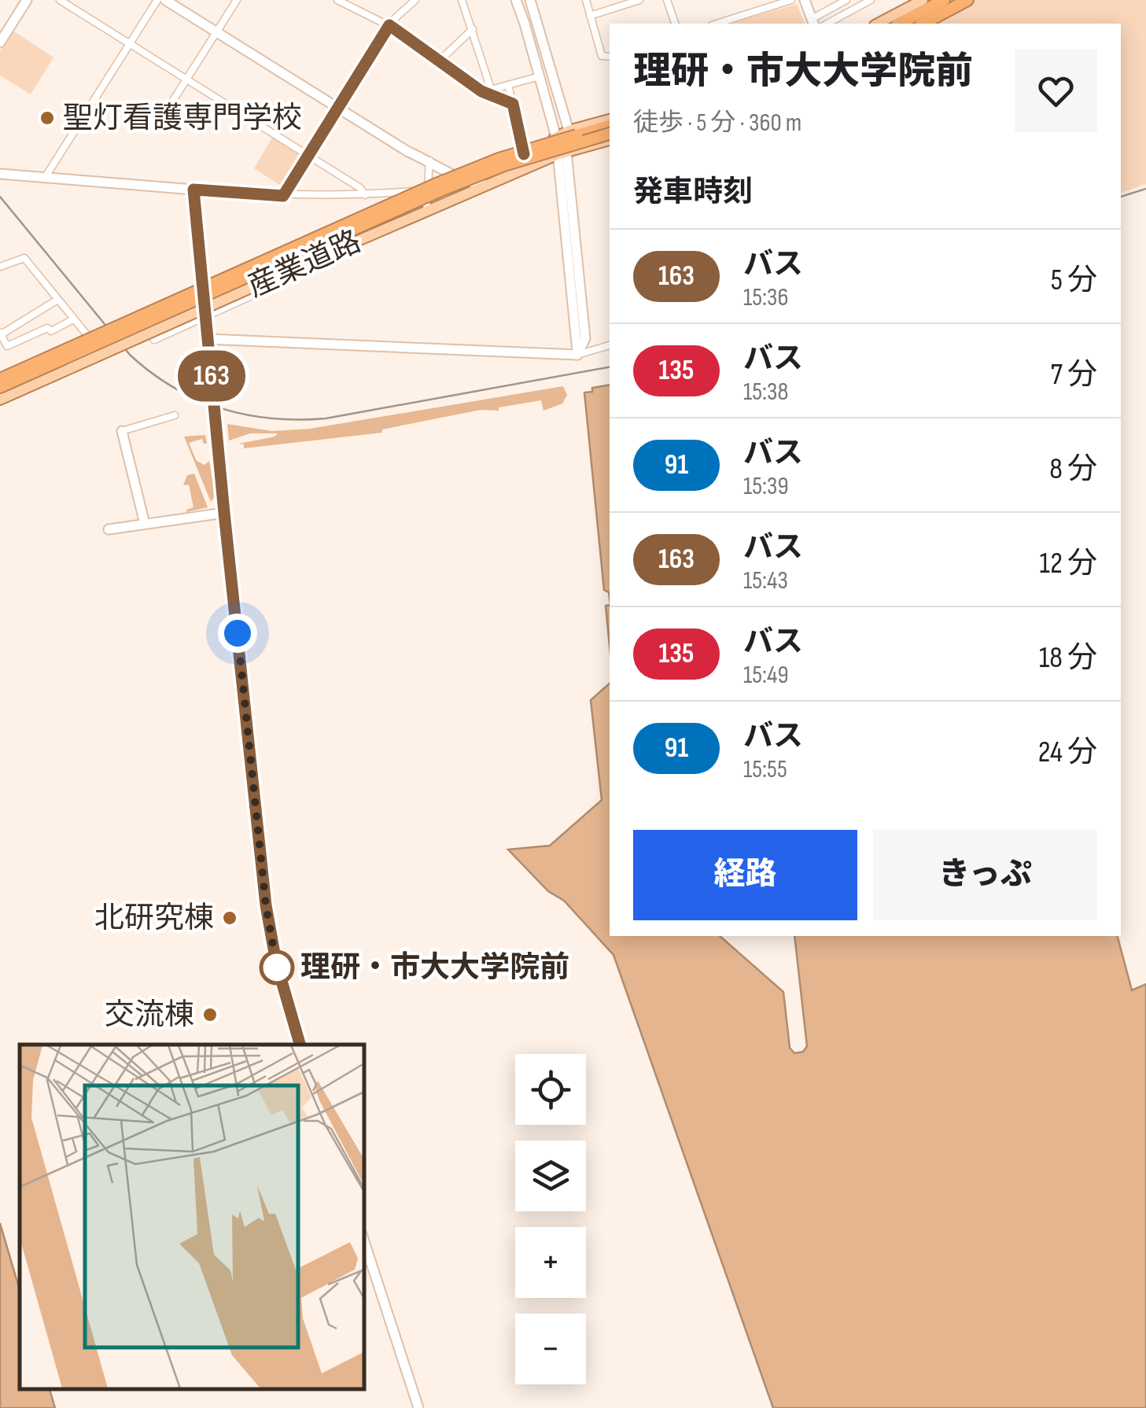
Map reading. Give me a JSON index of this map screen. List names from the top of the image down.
{
  "streets": {
    "main road": ["産業道路"]
  },
  "places": [
    "聖灯看護専門学校",
    "北研究棟",
    "理研・市大大学院前",
    "交流棟"
  ],
  "lines": ["bus line 163"],
  "page": {
    "on_map": "163",
    "heading": [
      ["理研・市大大学院前", "徒歩 · 5 分 · 360 m"],
      "発車時刻"
    ],
    "list": [
      {
        "mark": "163",
        "name": "バス",
        "note": "15:36",
        "value": "5 分"
      },
      {
        "mark": "135",
        "name": "バス",
        "note": "15:38",
        "value": "7 分"
      },
      {
        "mark": "91",
        "name": "バス",
        "note": "15:39",
        "value": "8 分"
      },
      {
        "mark": "163",
        "name": "バス",
        "note": "15:43",
        "value": "12 分"
      },
      {
        "mark": "135",
        "name": "バス",
        "note": "15:49",
        "value": "18 分"
      },
      {
        "mark": "91",
        "name": "バス",
        "note": "15:55",
        "value": "24 分"
      }
    ],
    "buttons": ["経路", "きっぷ"],
    "map_buttons": ["+", "−"]
  }
}
